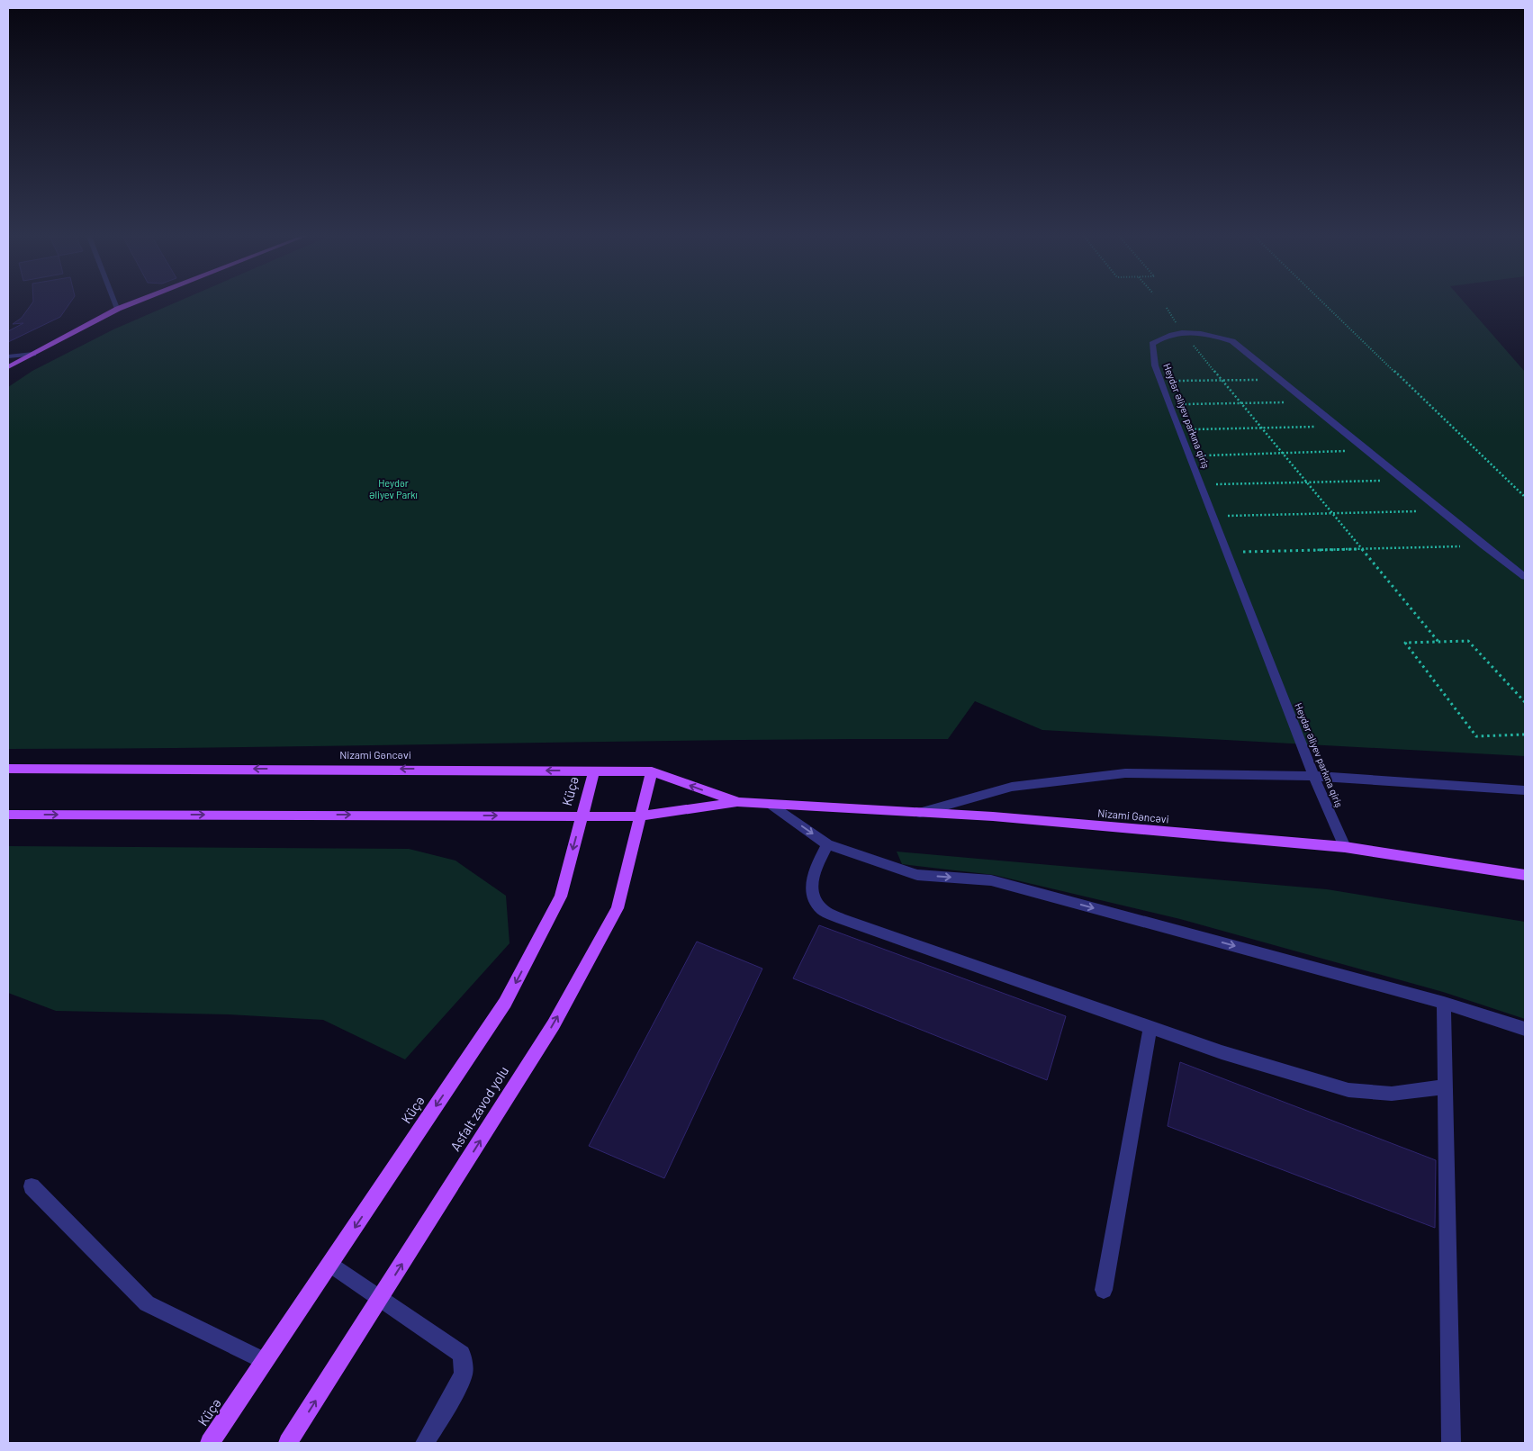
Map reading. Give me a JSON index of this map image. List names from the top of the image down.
{
  "streets": {
    "main road": ["Nizami Gəncəvi", "Küçə", "Asfalt zavod yolu"],
    "street": ["Heydər Əliyev parkına qiriş"]
  },
  "crossings": [
    ["Heydər Əliyev parkına qiriş", "Nizami Gəncəvi"],
    ["Nizami Gəncəvi", "Küçə"],
    ["Nizami Gəncəvi", "Asfalt zavod yolu"]
  ],
  "one_way": ["Küçə", "Asfalt zavod yolu"],
  "parks": ["Heydər Əliyev Parkı"]
}
